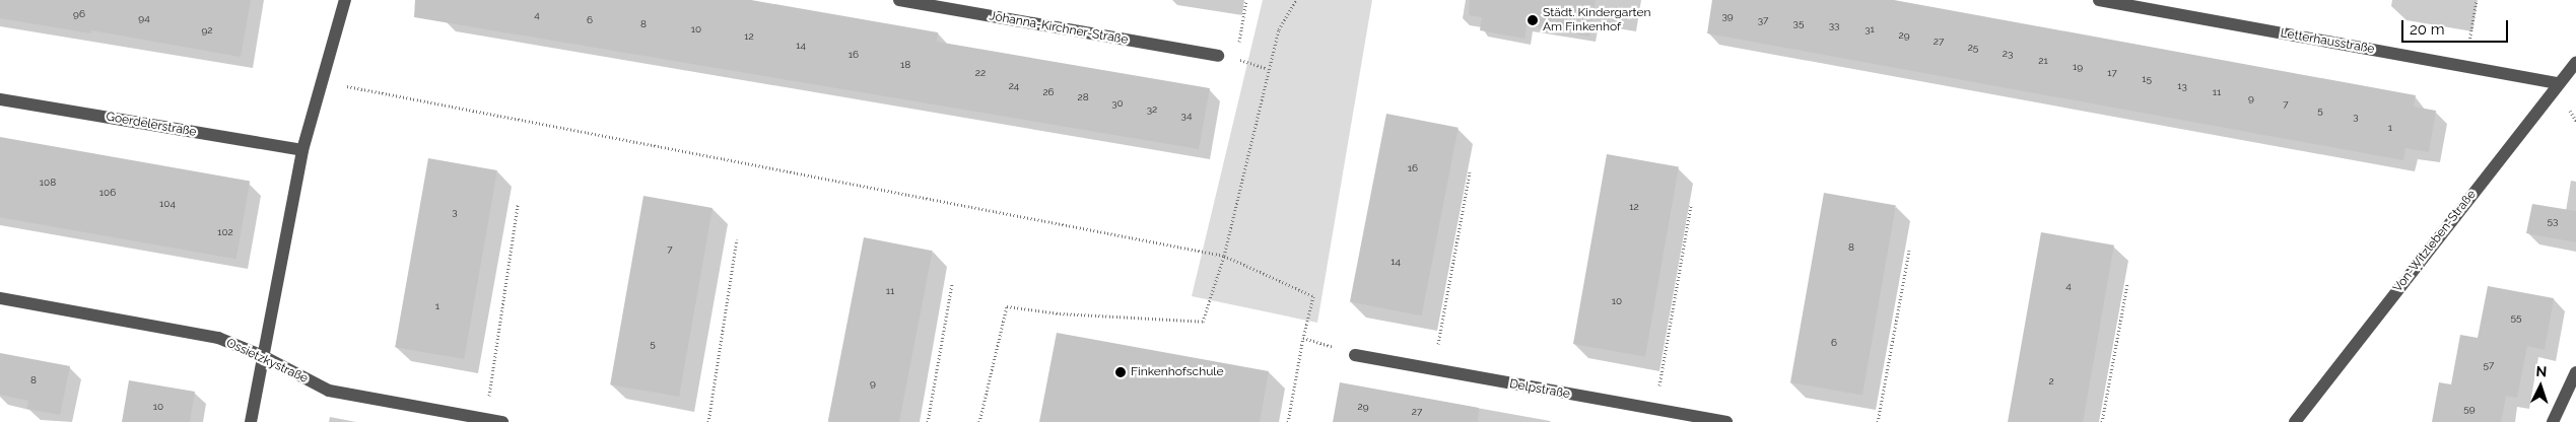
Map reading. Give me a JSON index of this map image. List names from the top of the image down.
{
  "streets": {
    "street": [
      "Johanna-Kirchner-Straße",
      "Letterhausstraße",
      "Goerdelerstraße",
      "Von-Witzleben-Straße",
      "Ossietzkystraße",
      "Delpstraße"
    ]
  },
  "crossings": [
    ["Letterhausstraße", "Von-Witzleben-Straße"]
  ],
  "places": ["Städt. Kindergarten Am Finkenhof", "Finkenhofschule"],
  "house_numbers": [
    "96",
    "4",
    "39",
    "94",
    "6",
    "37",
    "35",
    "8",
    "33",
    "10",
    "31",
    "92",
    "29",
    "12",
    "27",
    "14",
    "25",
    "23",
    "16",
    "21",
    "18",
    "19",
    "22",
    "17",
    "15",
    "24",
    "13",
    "26",
    "11",
    "28",
    "9",
    "30",
    "7",
    "32",
    "5",
    "34",
    "3",
    "1",
    "16",
    "108",
    "106",
    "104",
    "12",
    "3",
    "53",
    "102",
    "8",
    "7",
    "14",
    "4",
    "11",
    "10",
    "1",
    "55",
    "6",
    "5",
    "57",
    "8",
    "2",
    "9",
    "10",
    "29",
    "59",
    "27"
  ],
  "scale_bar": "20 m",
  "north": "top"
}
